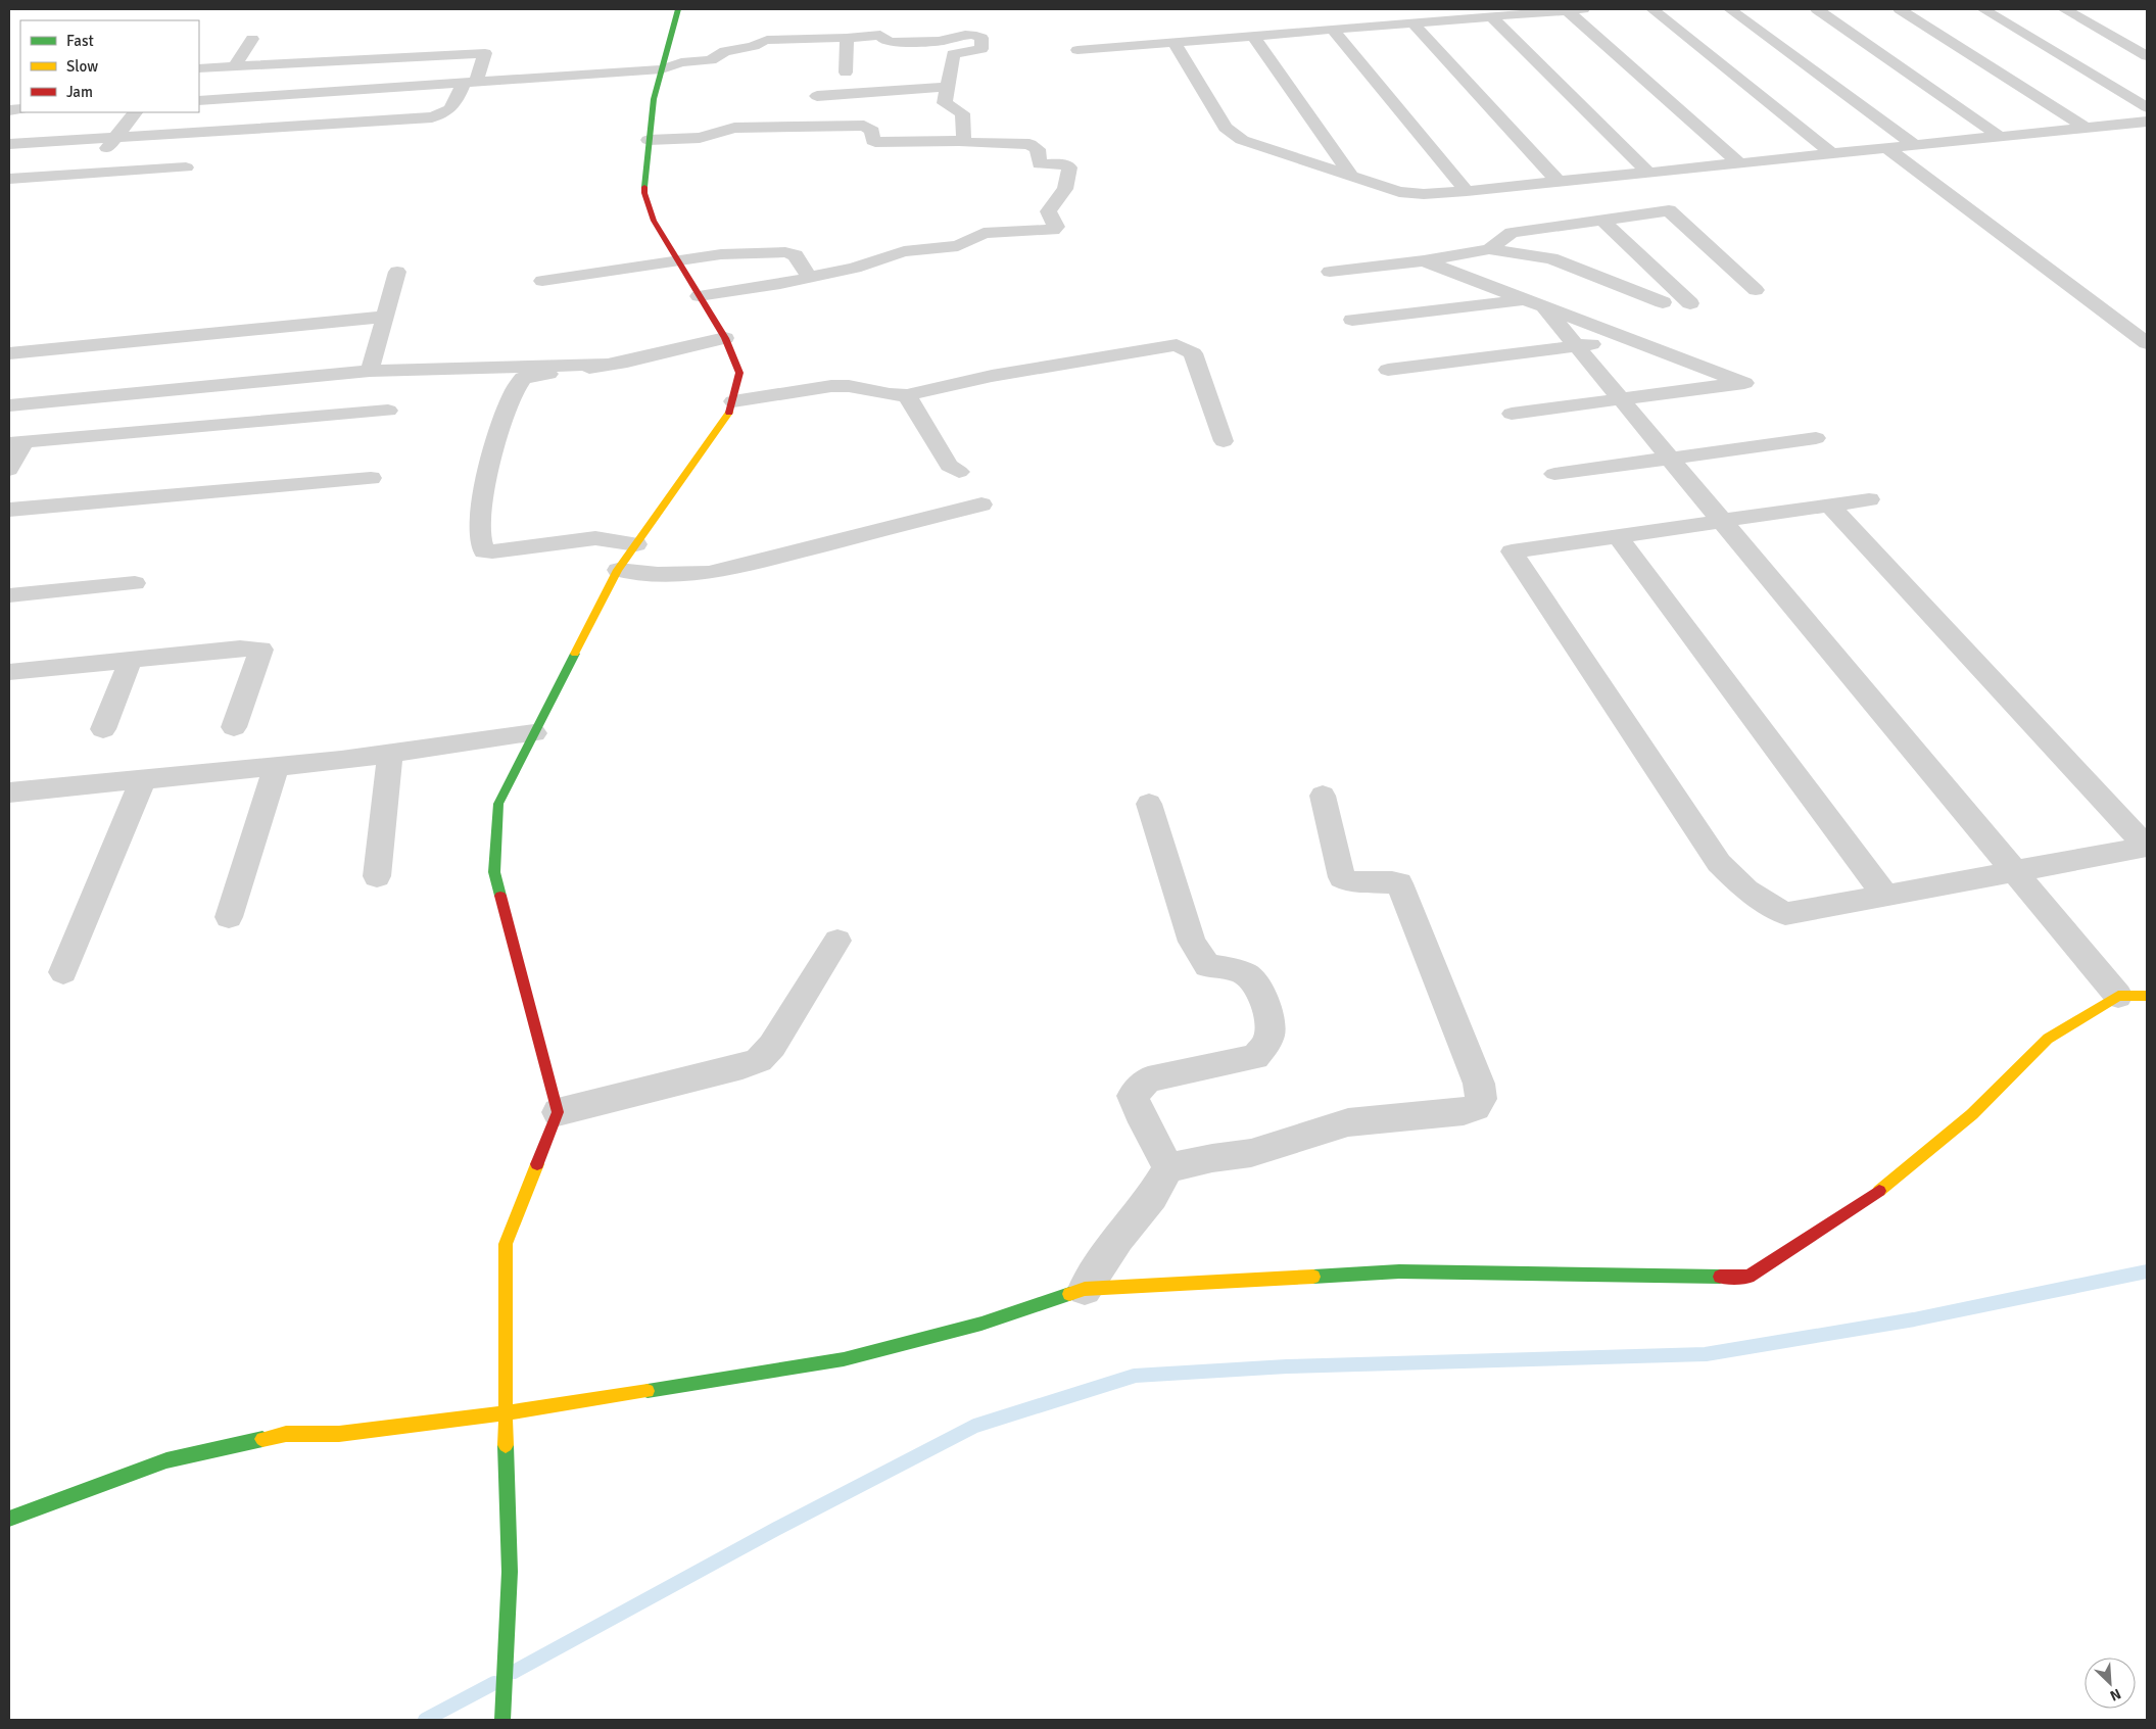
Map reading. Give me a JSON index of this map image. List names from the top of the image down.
{
  "legend": ["Fast", "Slow", "Jam"],
  "north": "bottom right"
}
